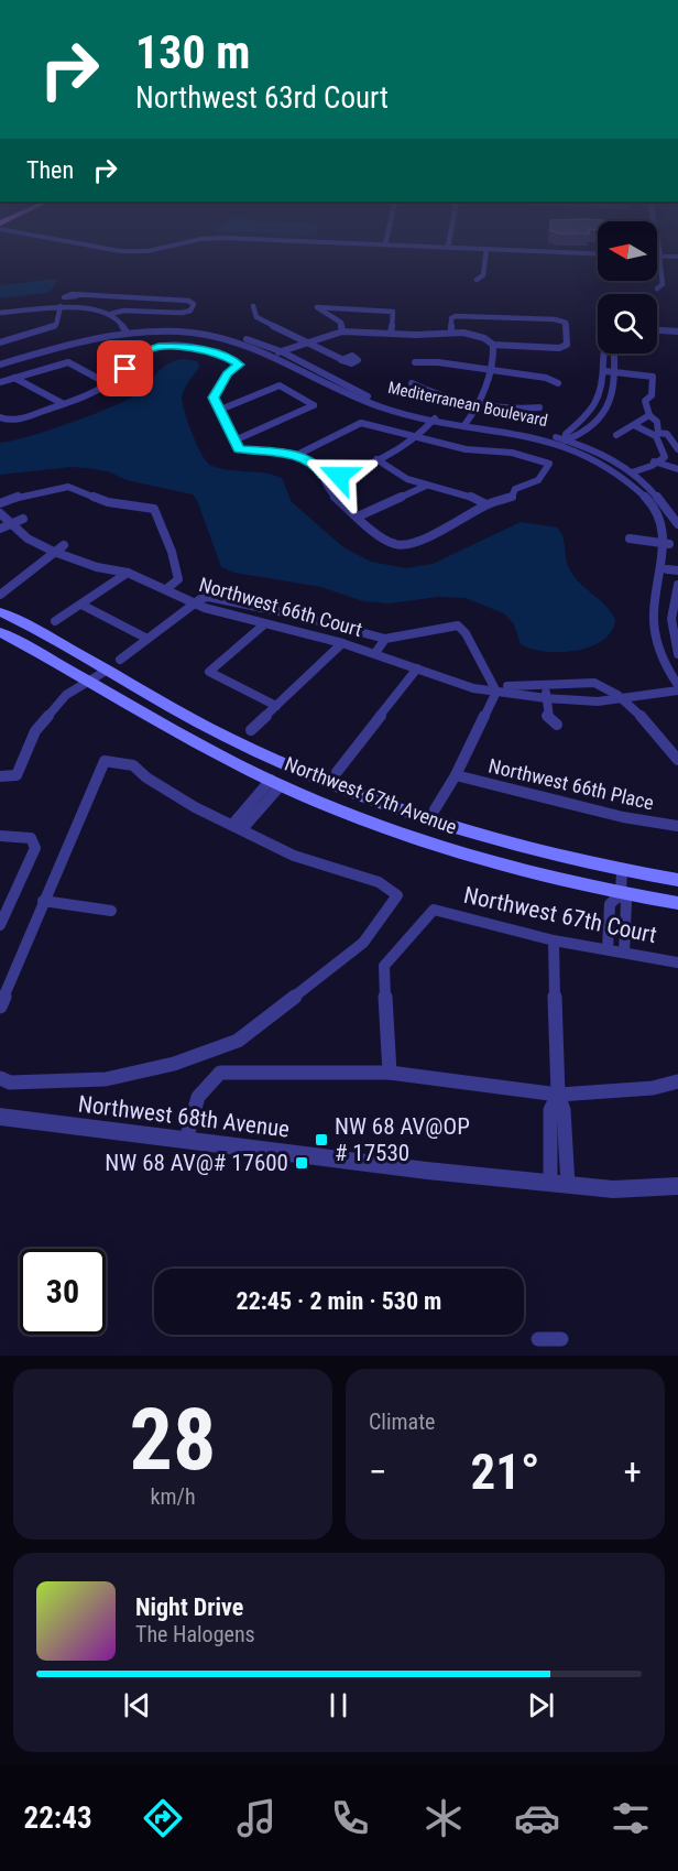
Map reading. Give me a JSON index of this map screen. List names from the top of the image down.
{
  "streets": {
    "main road": ["Northwest 67th Avenue"],
    "street": [
      "Mediterranean Boulevard",
      "Northwest 66th Court",
      "Northwest 66th Place",
      "Northwest 67th Court",
      "Northwest 68th Avenue"
    ]
  },
  "places": {
    "transit": ["NW 68 AV@OP # 17530", "NW 68 AV@# 17600"]
  },
  "north": "left",
  "page": {
    "turn": ["130 m", "Northwest 63rd Court"],
    "then": "Then",
    "limit": "30",
    "trip": "22:45 · 2 min · 530 m",
    "tile": [
      ["28", "km/h"],
      "Climate"
    ],
    "heat": ["−", "21°", "+"],
    "song": ["Night Drive", "The Halogens"],
    "tabs": "22:43"
  }
}
